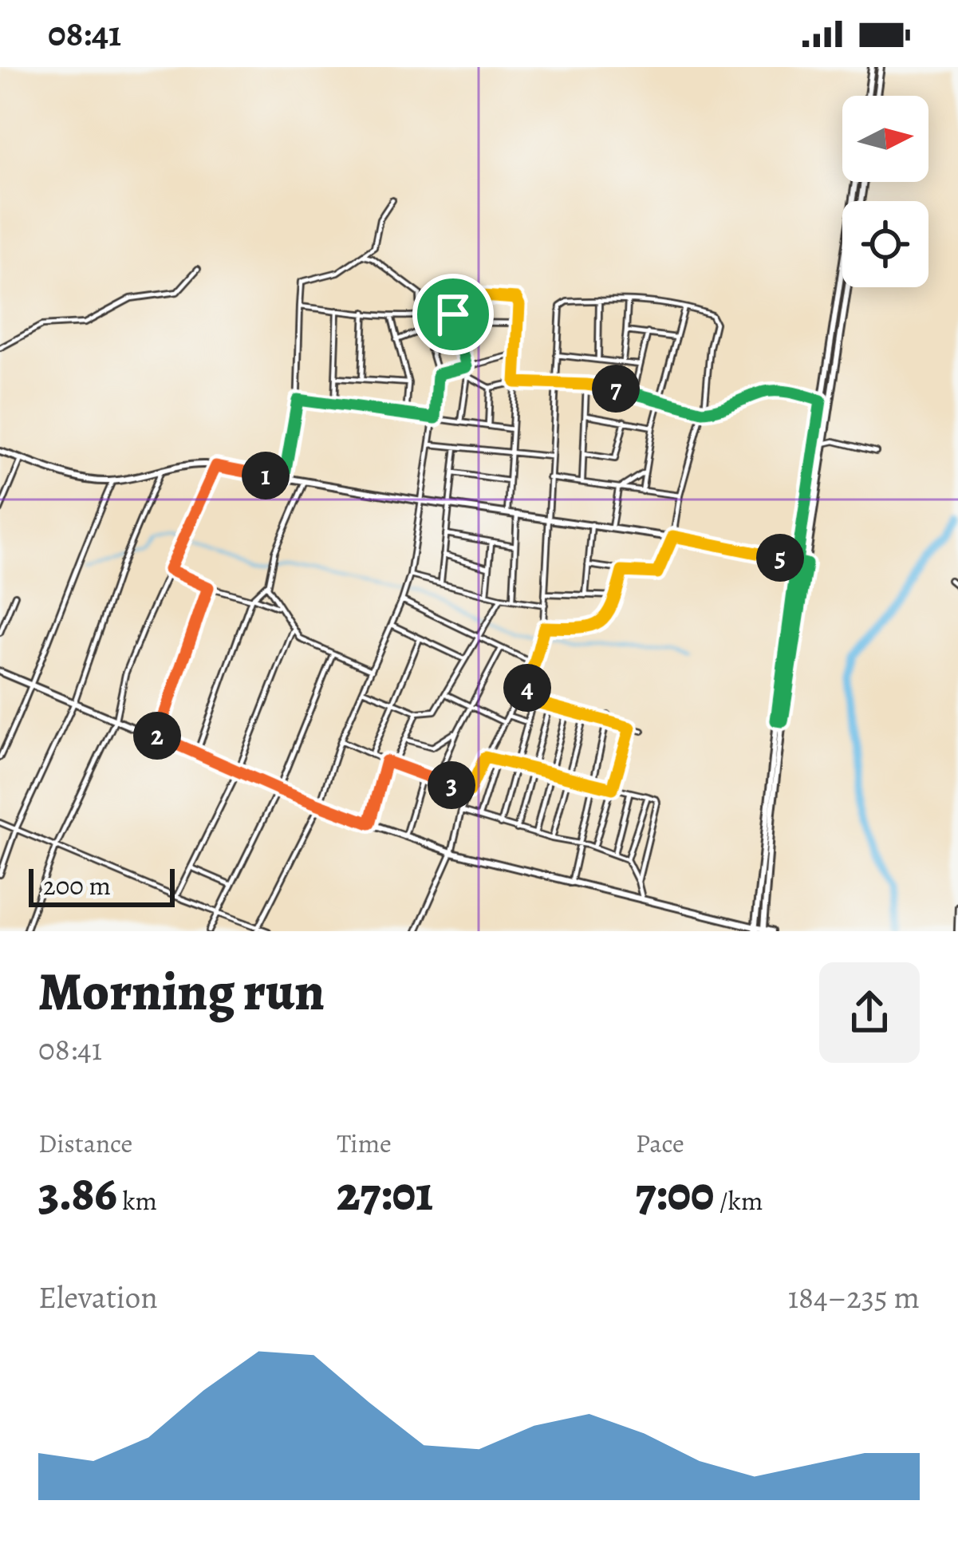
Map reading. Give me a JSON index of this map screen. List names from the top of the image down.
{
  "scale_bar": "200 m",
  "north": "right",
  "page": {
    "status": "08:41",
    "pins": [
      "7",
      "1",
      "5",
      "4",
      "2",
      "3"
    ],
    "scale": "200 m",
    "heading": ["Morning run", "08:41"],
    "stats": [
      ["Distance", "3.86 km"],
      ["Time", "27:01"],
      ["Pace", "7:00 /km"]
    ],
    "chart": ["Elevation", "184–235 m"]
  }
}
